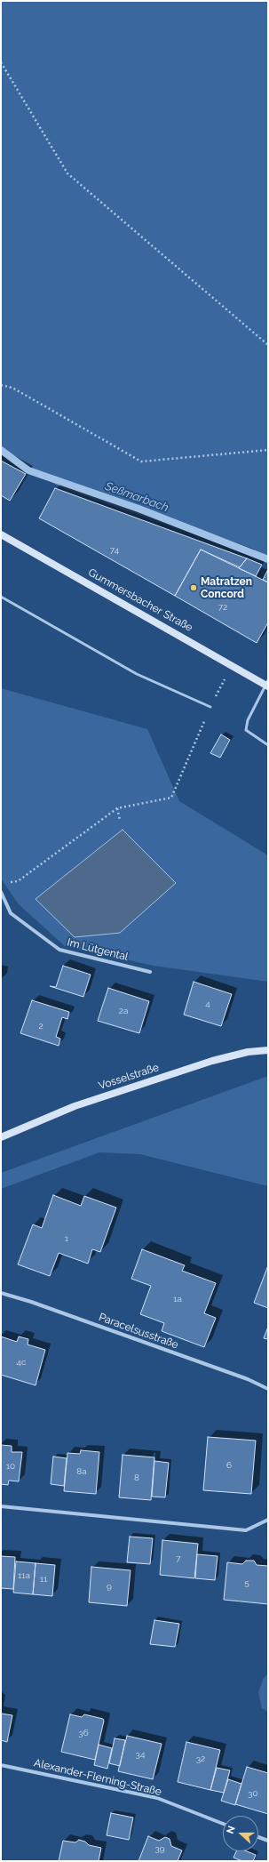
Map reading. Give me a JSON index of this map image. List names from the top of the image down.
{
  "streets": {
    "main road": ["Gummersbacher Straße", "Vosselstraße"],
    "street": ["Im Lütgental", "Paracelsusstraße", "Alexander-Fleming-Straße"]
  },
  "water": ["Seßmarbach"],
  "places": ["Matratzen Concord"],
  "house_numbers": [
    "74",
    "72",
    "4",
    "2a",
    "2",
    "1",
    "1a",
    "4c",
    "6",
    "10",
    "8a",
    "8",
    "7",
    "11a",
    "11",
    "5",
    "9",
    "36",
    "34",
    "32",
    "30",
    "39"
  ],
  "north": "left"
}
